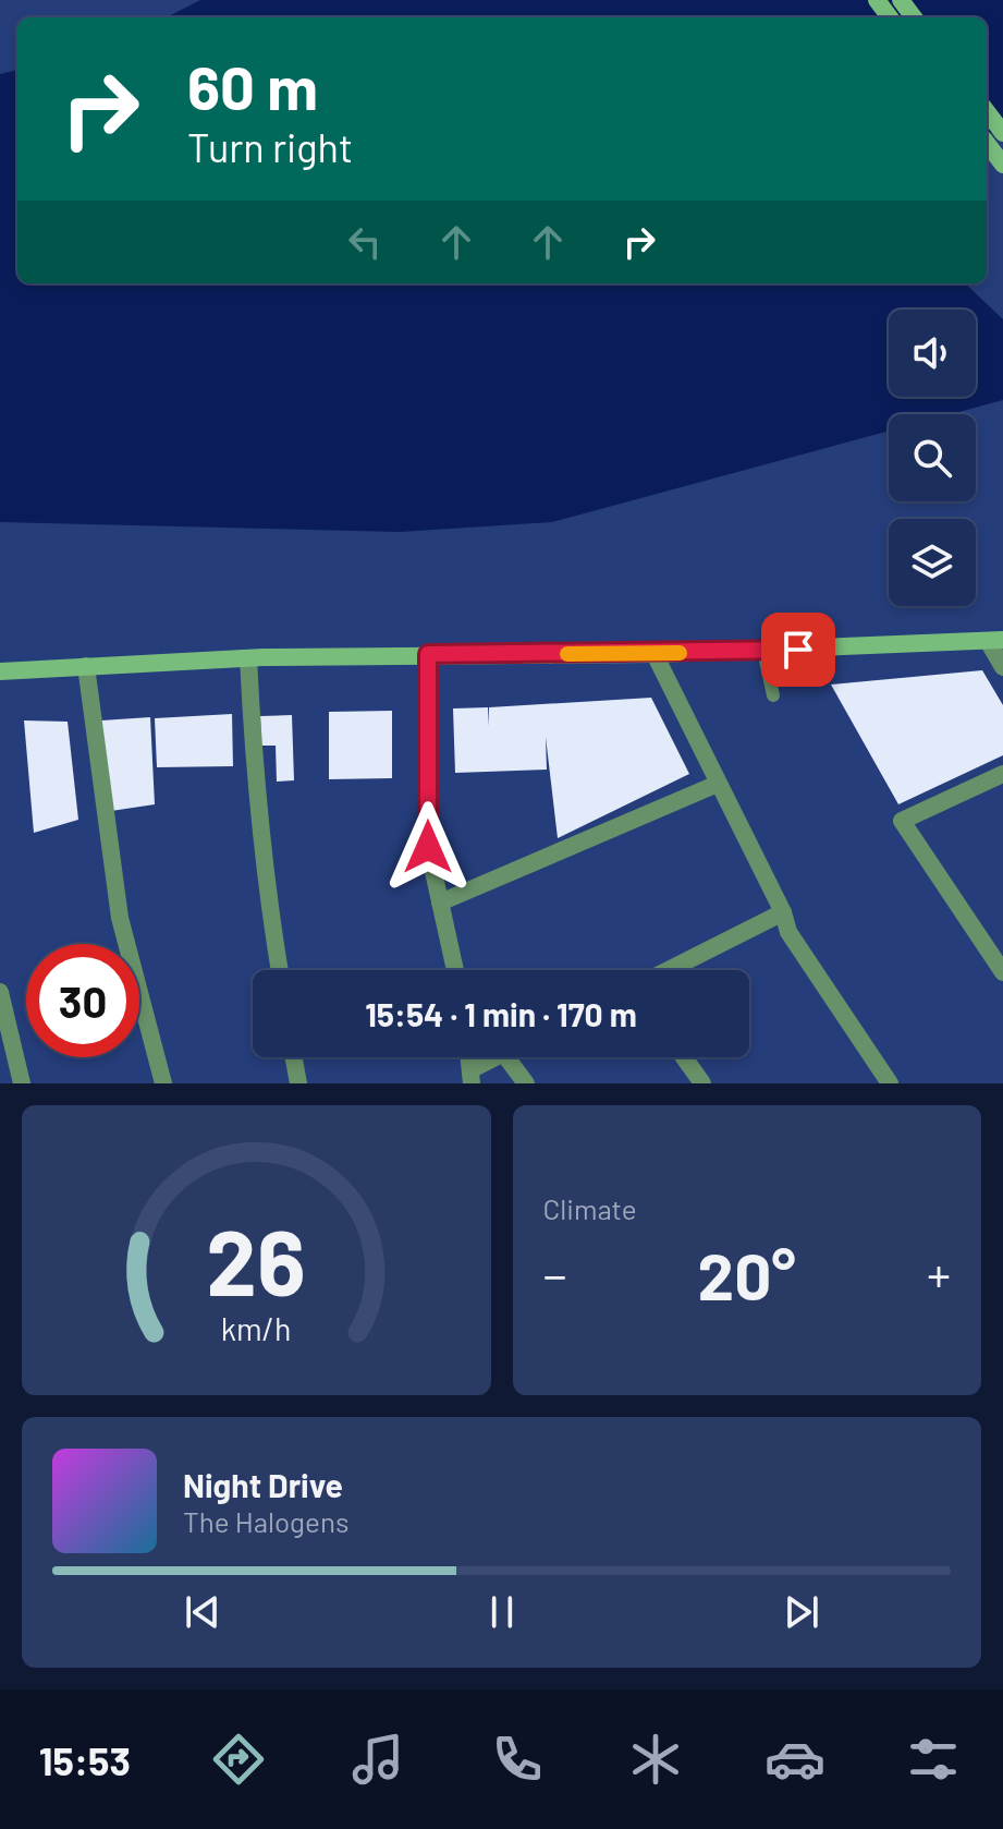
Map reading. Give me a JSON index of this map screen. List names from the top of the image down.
{
  "page": {
    "turn": ["60 m", "Turn right"],
    "limit": "30",
    "trip": "15:54 · 1 min · 170 m",
    "tile": "Climate",
    "heat": ["−", "20°", "+"],
    "song": ["Night Drive", "The Halogens"],
    "tabs": "15:53",
    "gauge": ["26", "km/h"]
  }
}
